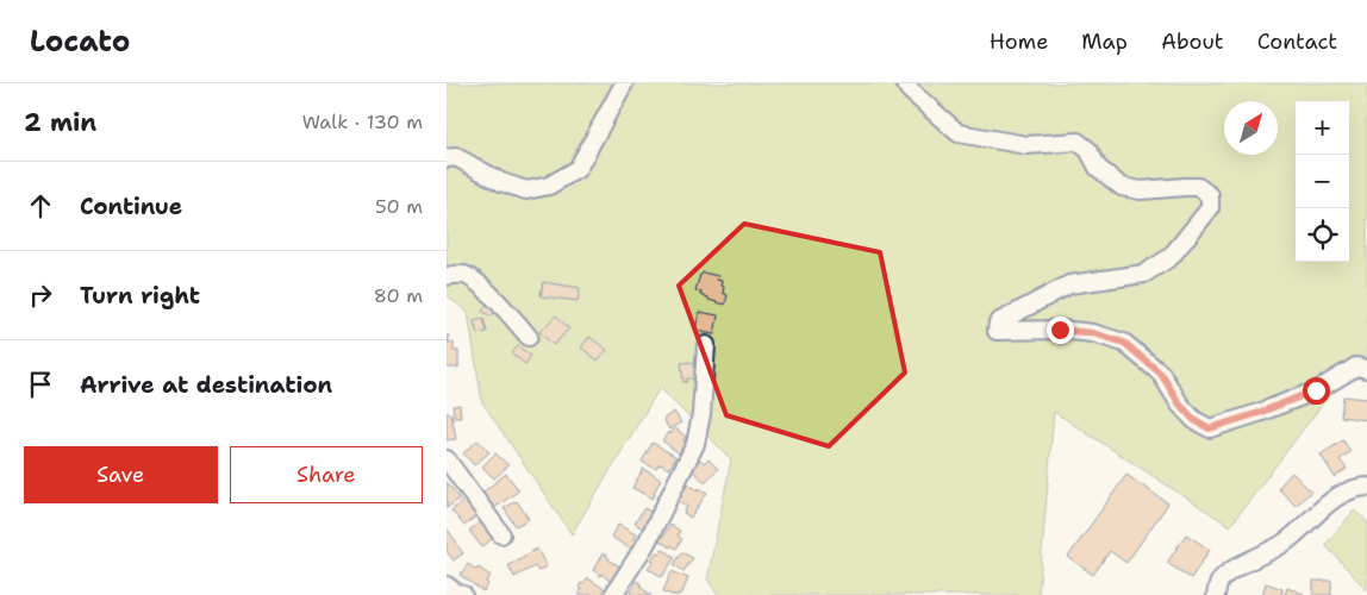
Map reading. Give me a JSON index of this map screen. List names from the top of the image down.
{
  "north": "top right",
  "page": {
    "header": "Locato",
    "nav": [
      "Home",
      "Map",
      "About",
      "Contact"
    ],
    "heading": ["2 min", "Walk · 130 m"],
    "map_buttons": ["+", "−"],
    "list": [
      ["Continue", "50 m"],
      ["Turn right", "80 m"],
      "Arrive at destination"
    ],
    "buttons": ["Save", "Share"]
  }
}
